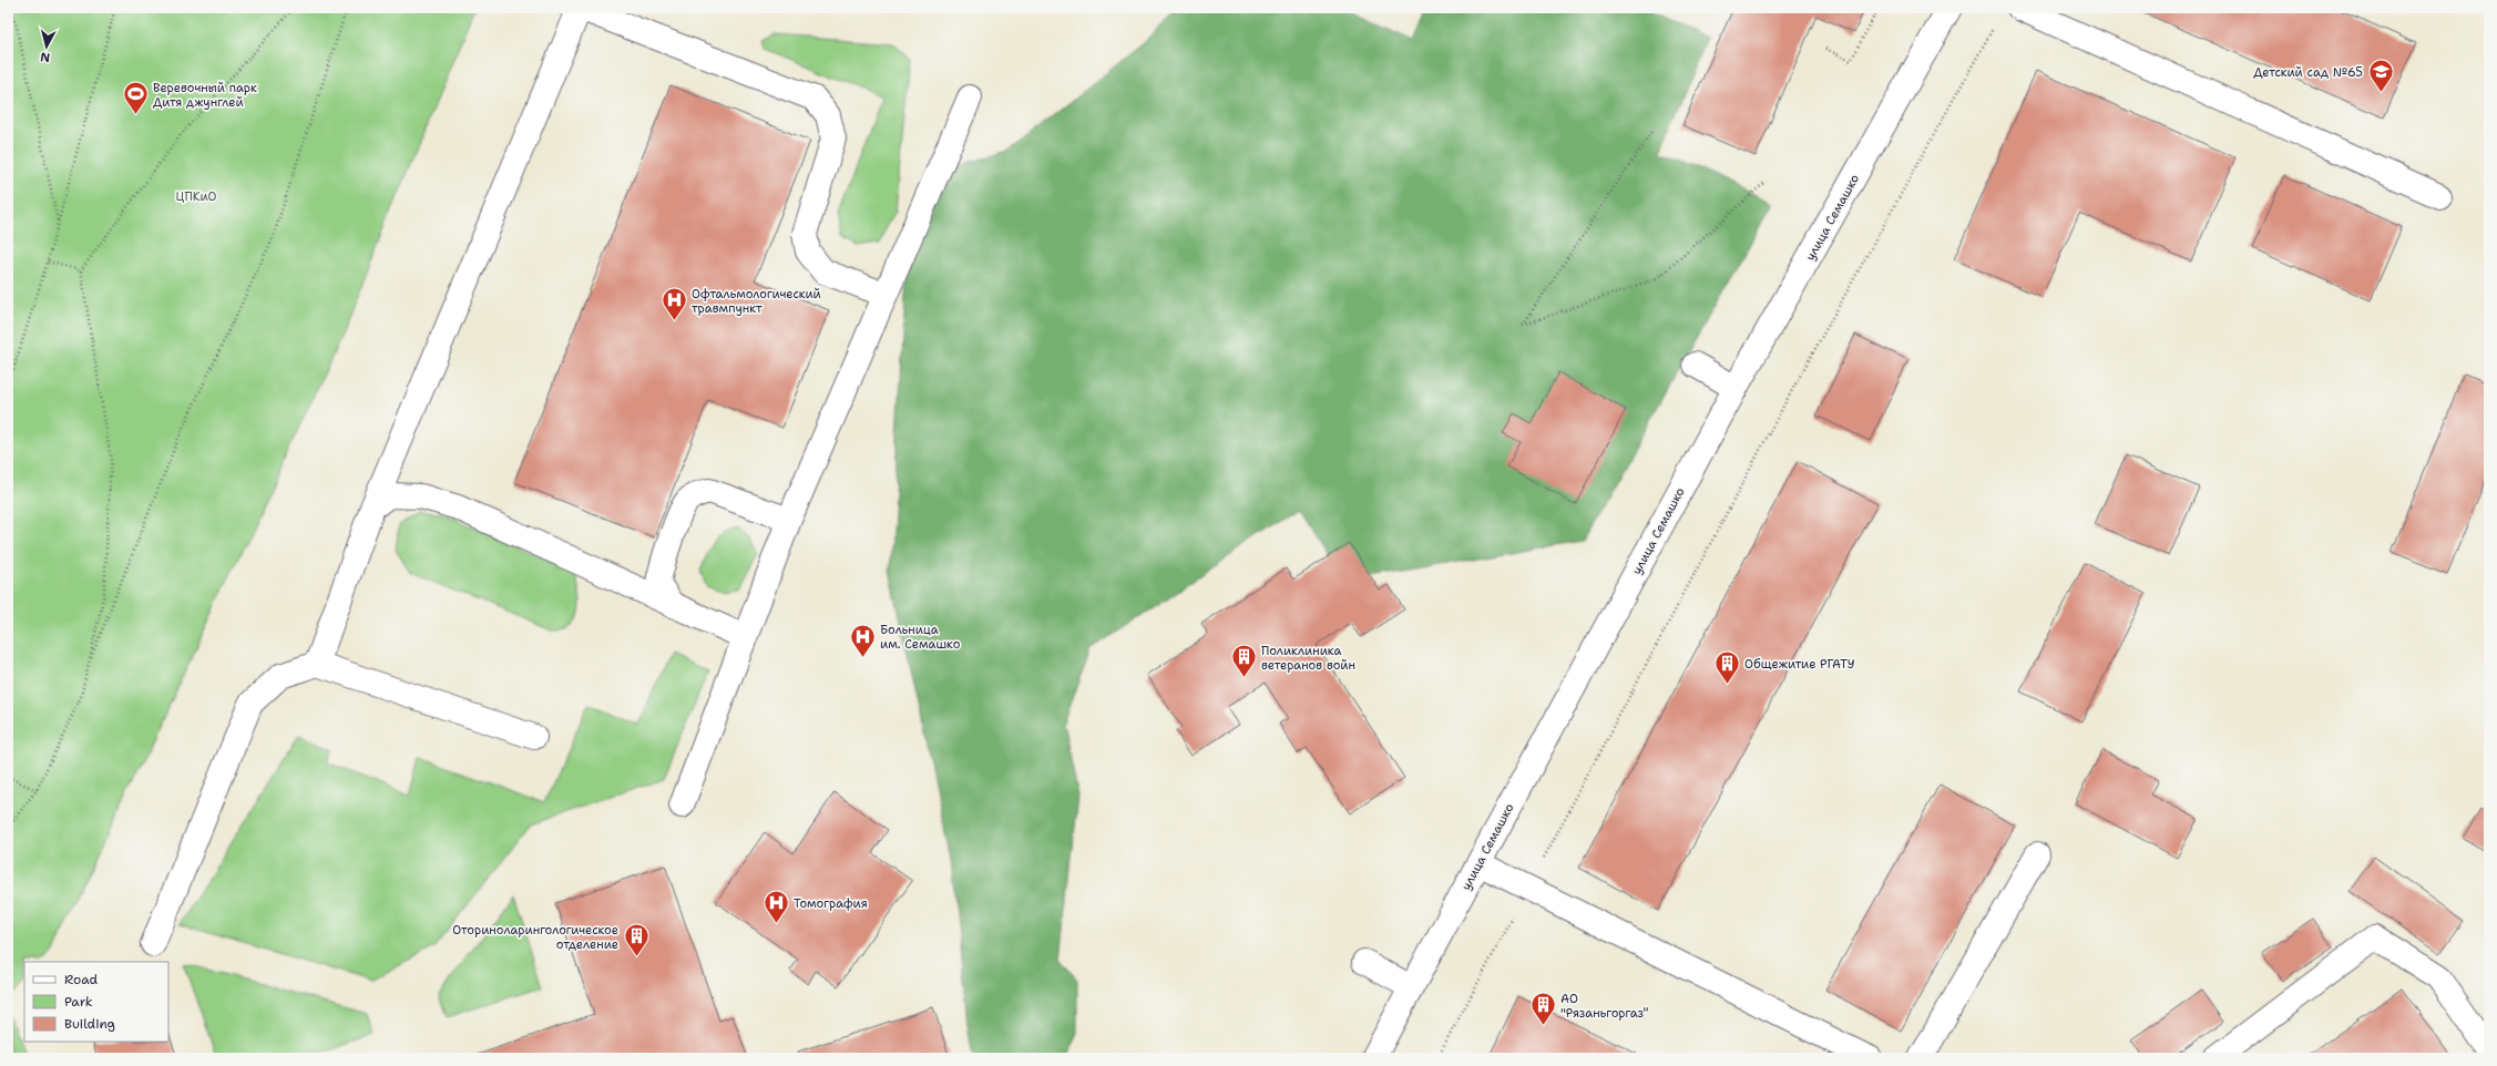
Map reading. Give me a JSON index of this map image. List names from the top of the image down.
{
  "streets": {
    "street": ["улица Семашко"]
  },
  "parks": ["ЦПКиО"],
  "places": {
    "school or university": ["Детский сад №65"],
    "sports": ["Веревочный парк Дитя джунглей"],
    "hospital": ["Офтальмологический травмпункт", "Больница им. Семашко", "Томография"],
    "building": [
      "Поликлиника ветеранов войн",
      "Общежитие РГАТУ",
      "Оториноларингологическое отделение",
      "АО \"Рязаньгоргаз\""
    ]
  },
  "legend": ["Road", "Park", "Building"],
  "north": "bottom"
}
